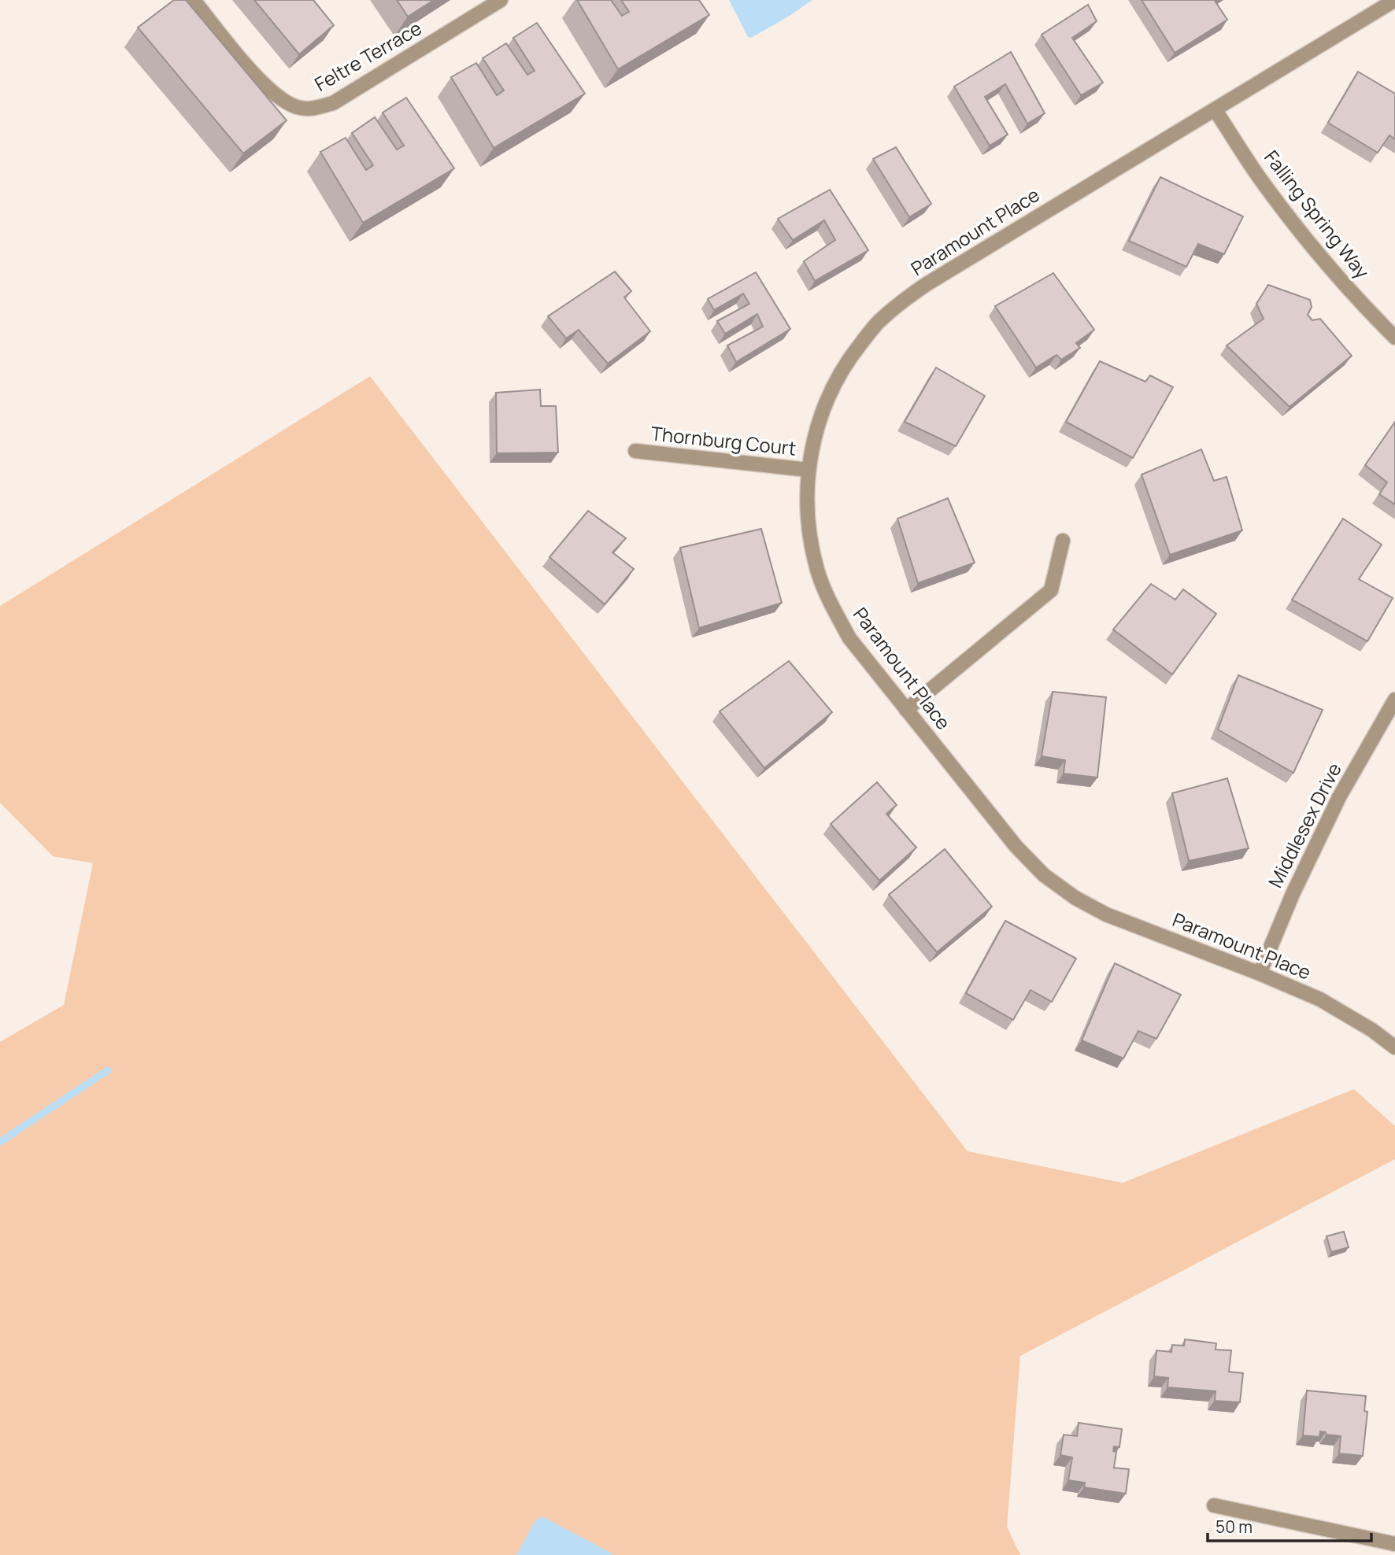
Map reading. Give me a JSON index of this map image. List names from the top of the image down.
{
  "streets": {
    "street": [
      "Feltre Terrace",
      "Falling Spring Way",
      "Paramount Place",
      "Thornburg Court",
      "Middlesex Drive"
    ]
  },
  "crossings": [
    ["Falling Spring Way", "Paramount Place"],
    ["Paramount Place", "Thornburg Court"],
    ["Paramount Place", "Middlesex Drive"]
  ],
  "scale_bar": "50 m"
}
